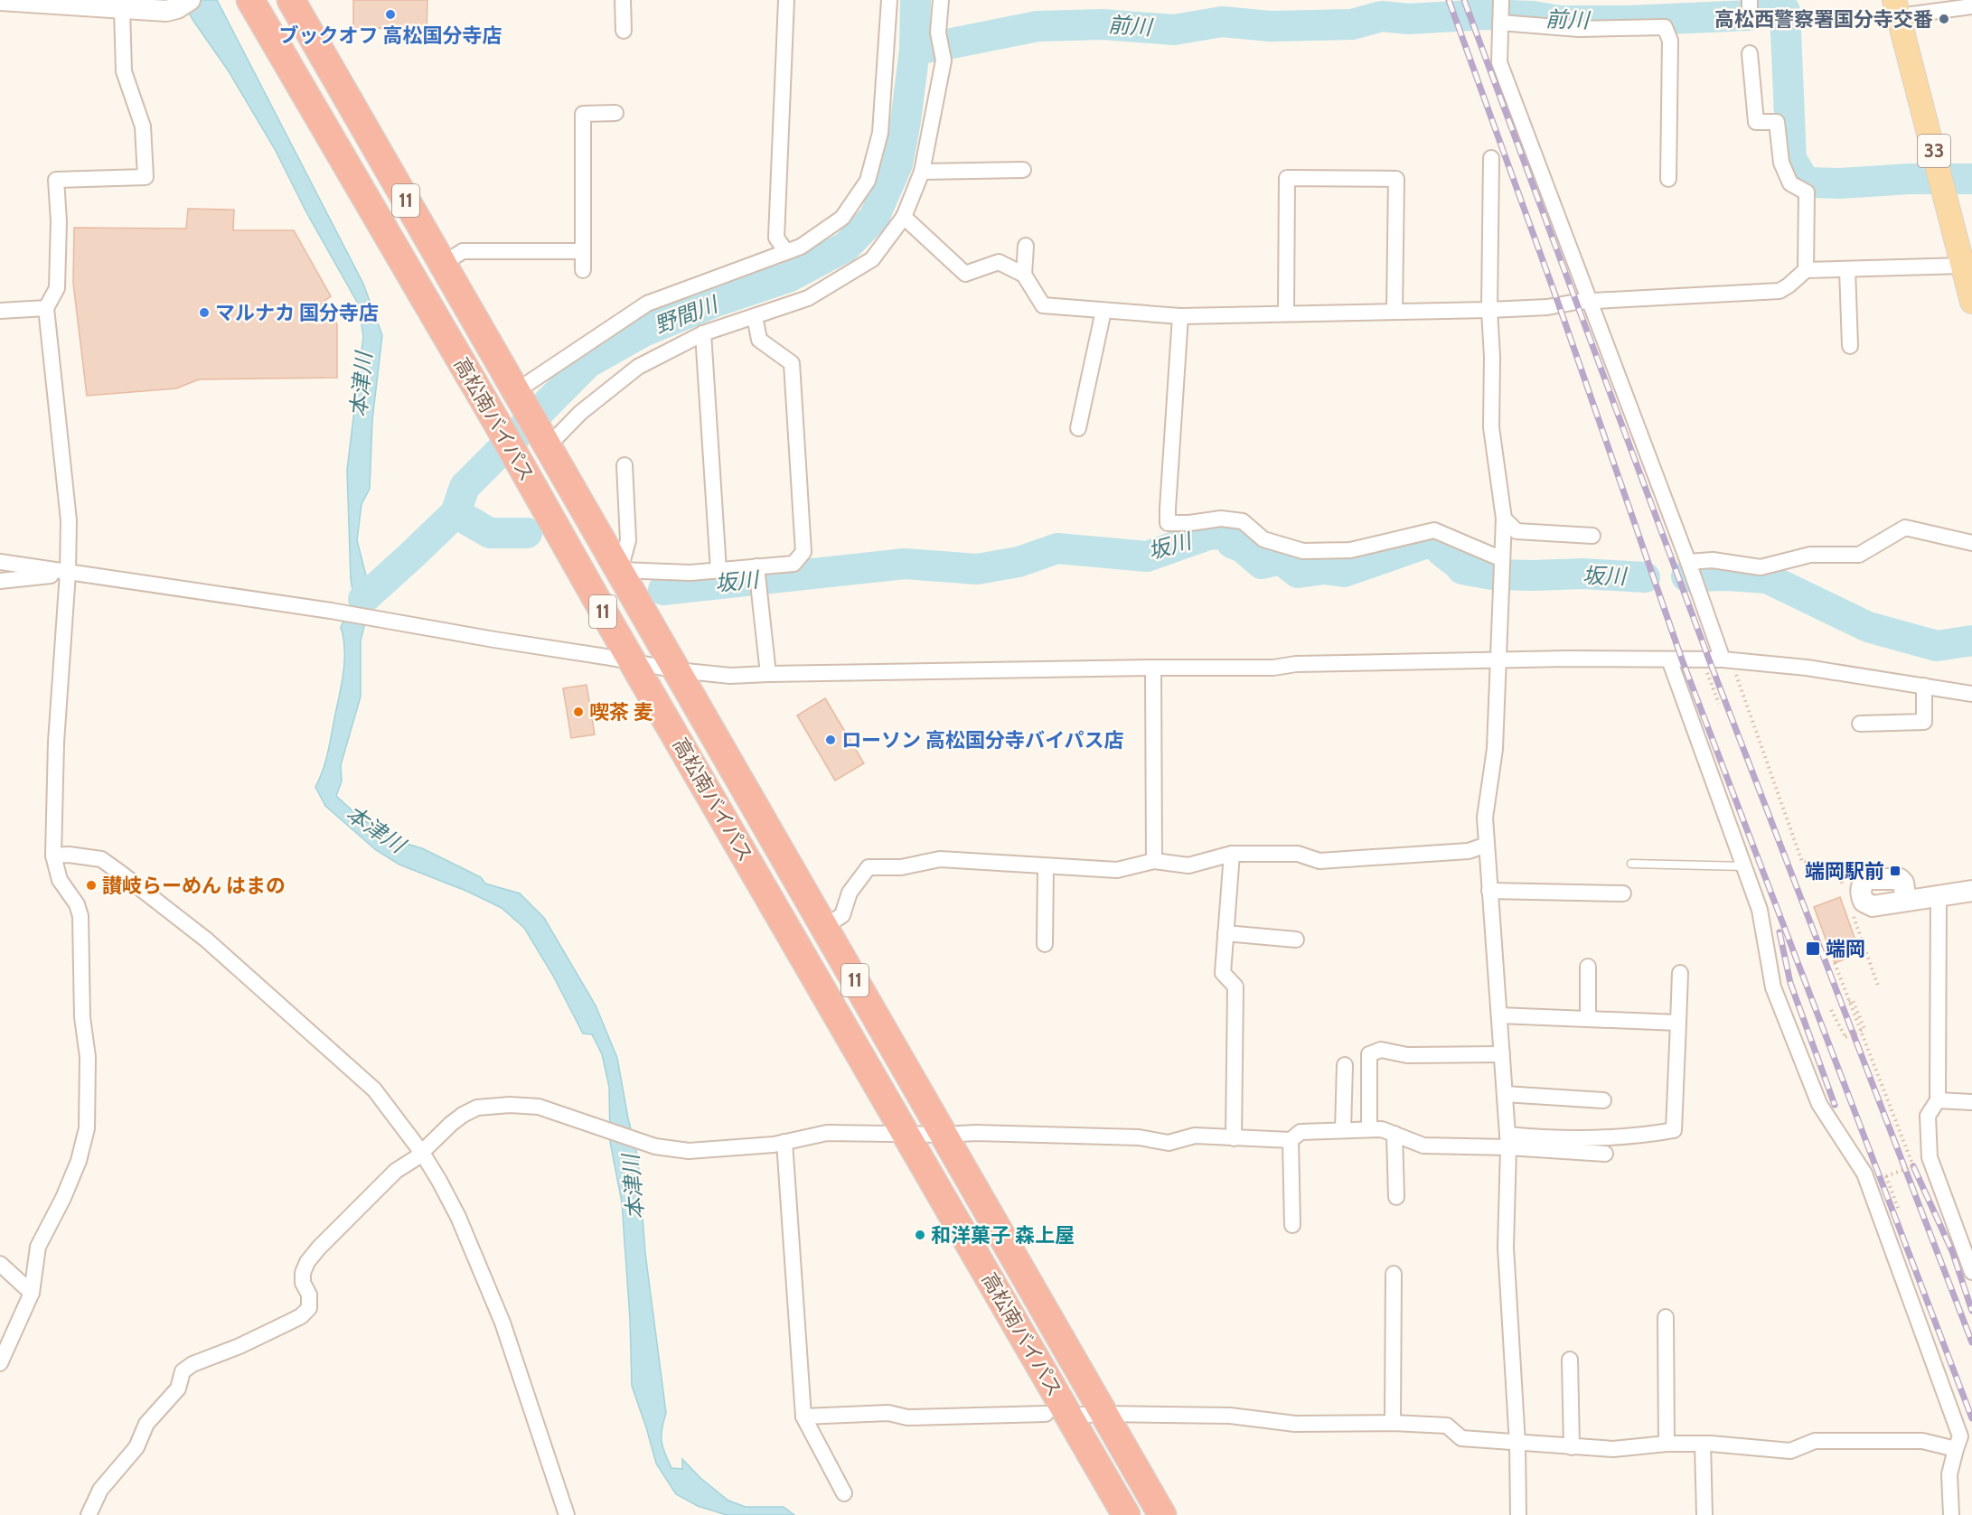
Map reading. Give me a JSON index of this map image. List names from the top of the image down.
{
  "streets": {
    "highway": ["11", "高松南バイパス"],
    "main road": ["33"]
  },
  "water": [
    "前川",
    "野間川",
    "本津川",
    "坂川"
  ],
  "places": {
    "other": [
      "ブックオフ 高松国分寺店",
      "高松西警察署国分寺交番",
      "マルナカ 国分寺店",
      "喫茶 麦",
      "ローソン 高松国分寺バイパス店",
      "讃岐らーめん はまの",
      "和洋菓子 森上屋"
    ],
    "transit": ["端岡駅前", "端岡"]
  }
}
